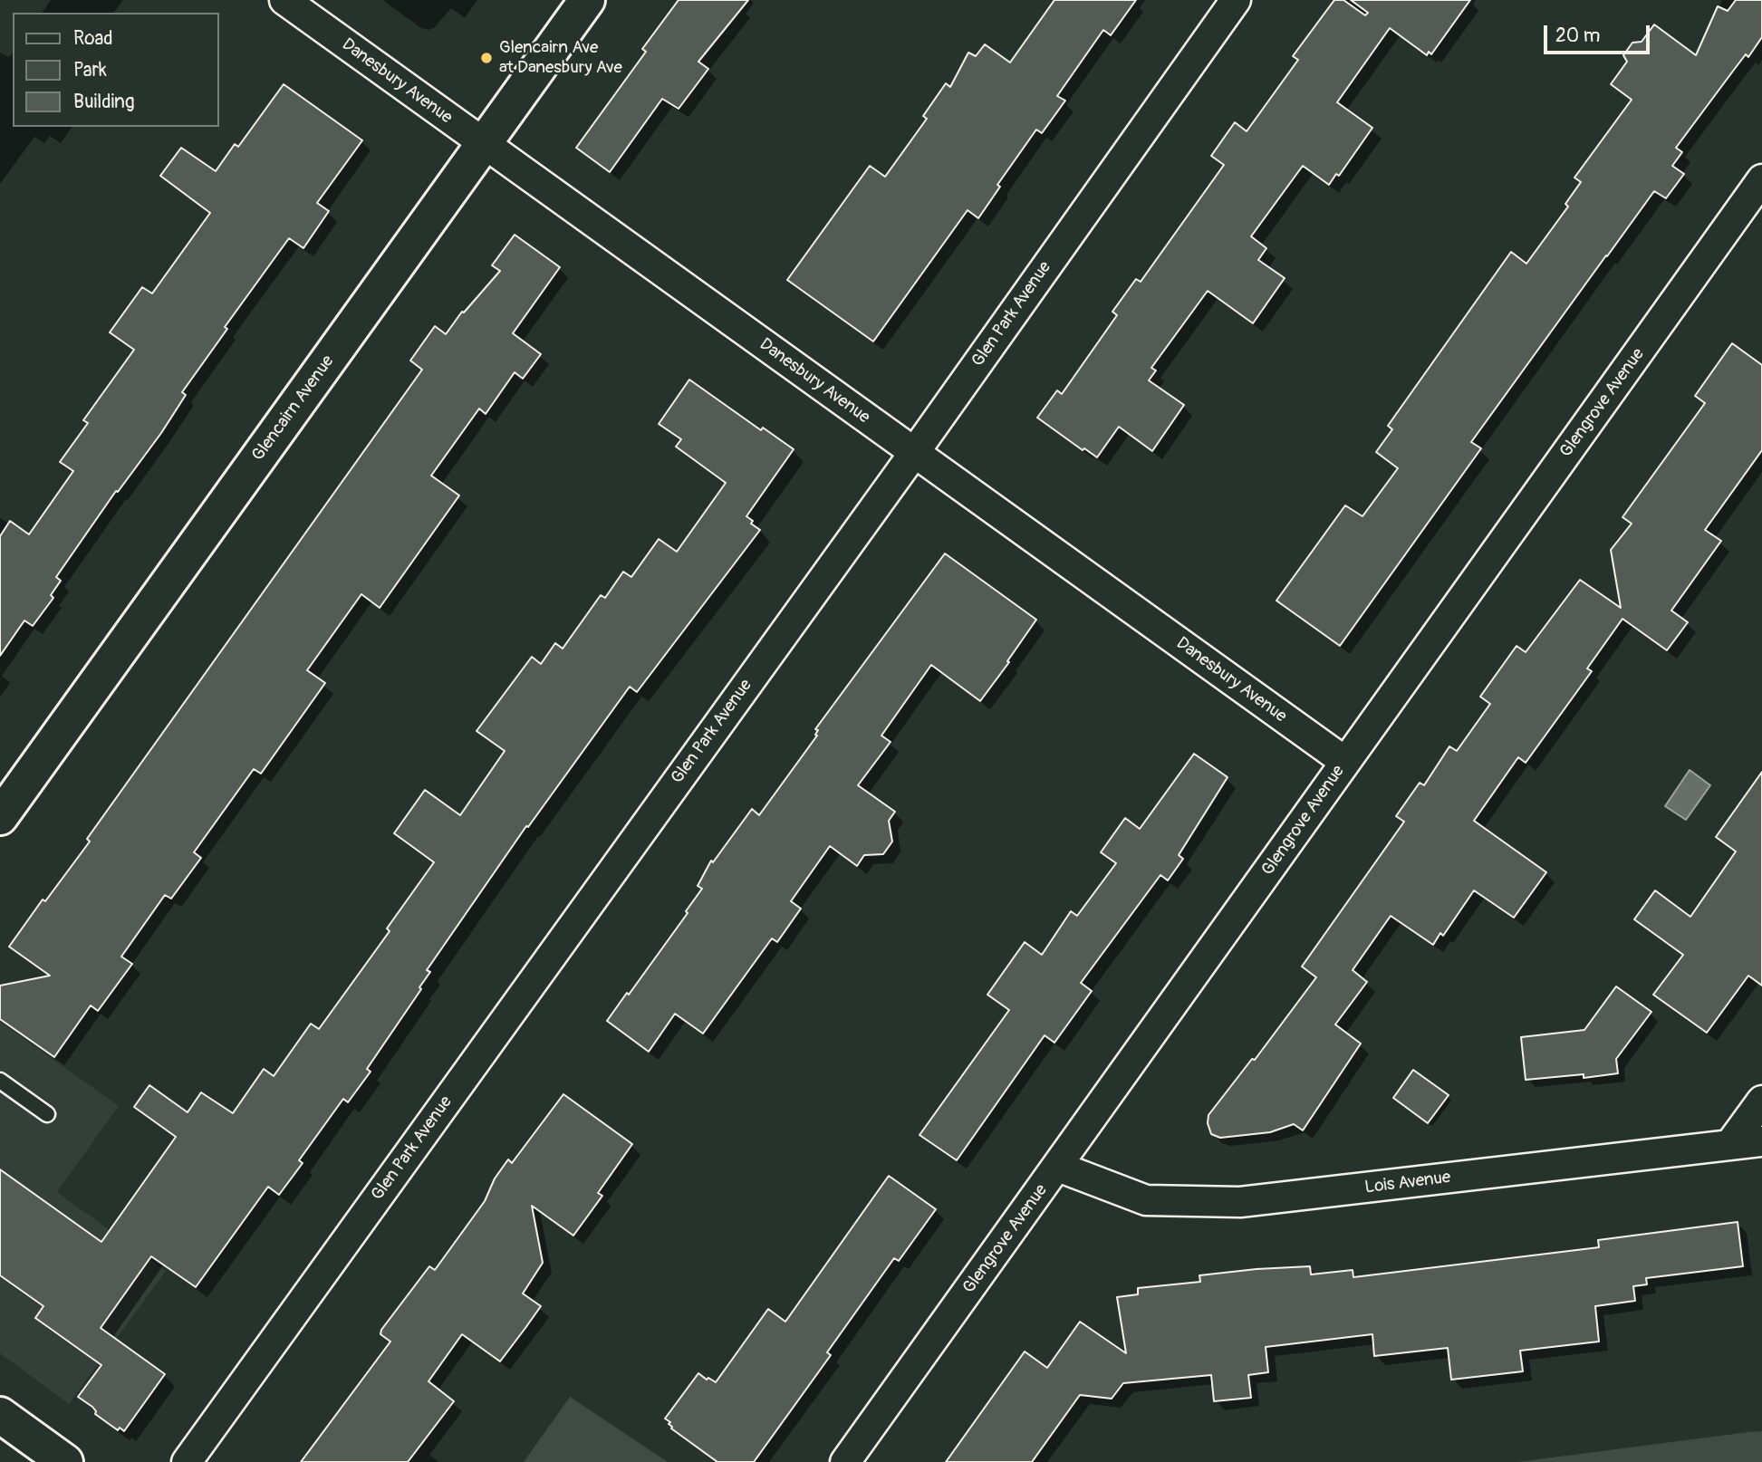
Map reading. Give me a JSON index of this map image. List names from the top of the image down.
{
  "streets": {
    "street": [
      "Danesbury Avenue",
      "Glen Park Avenue",
      "Glengrove Avenue",
      "Glencairn Avenue",
      "Lois Avenue"
    ]
  },
  "crossings": [
    ["Danesbury Avenue", "Glen Park Avenue"],
    ["Danesbury Avenue", "Glengrove Avenue"],
    ["Danesbury Avenue", "Glencairn Avenue"],
    ["Glengrove Avenue", "Lois Avenue"]
  ],
  "places": ["Glencairn Ave at Danesbury Ave"],
  "legend": ["Road", "Park", "Building"],
  "scale_bar": "20 m"
}
